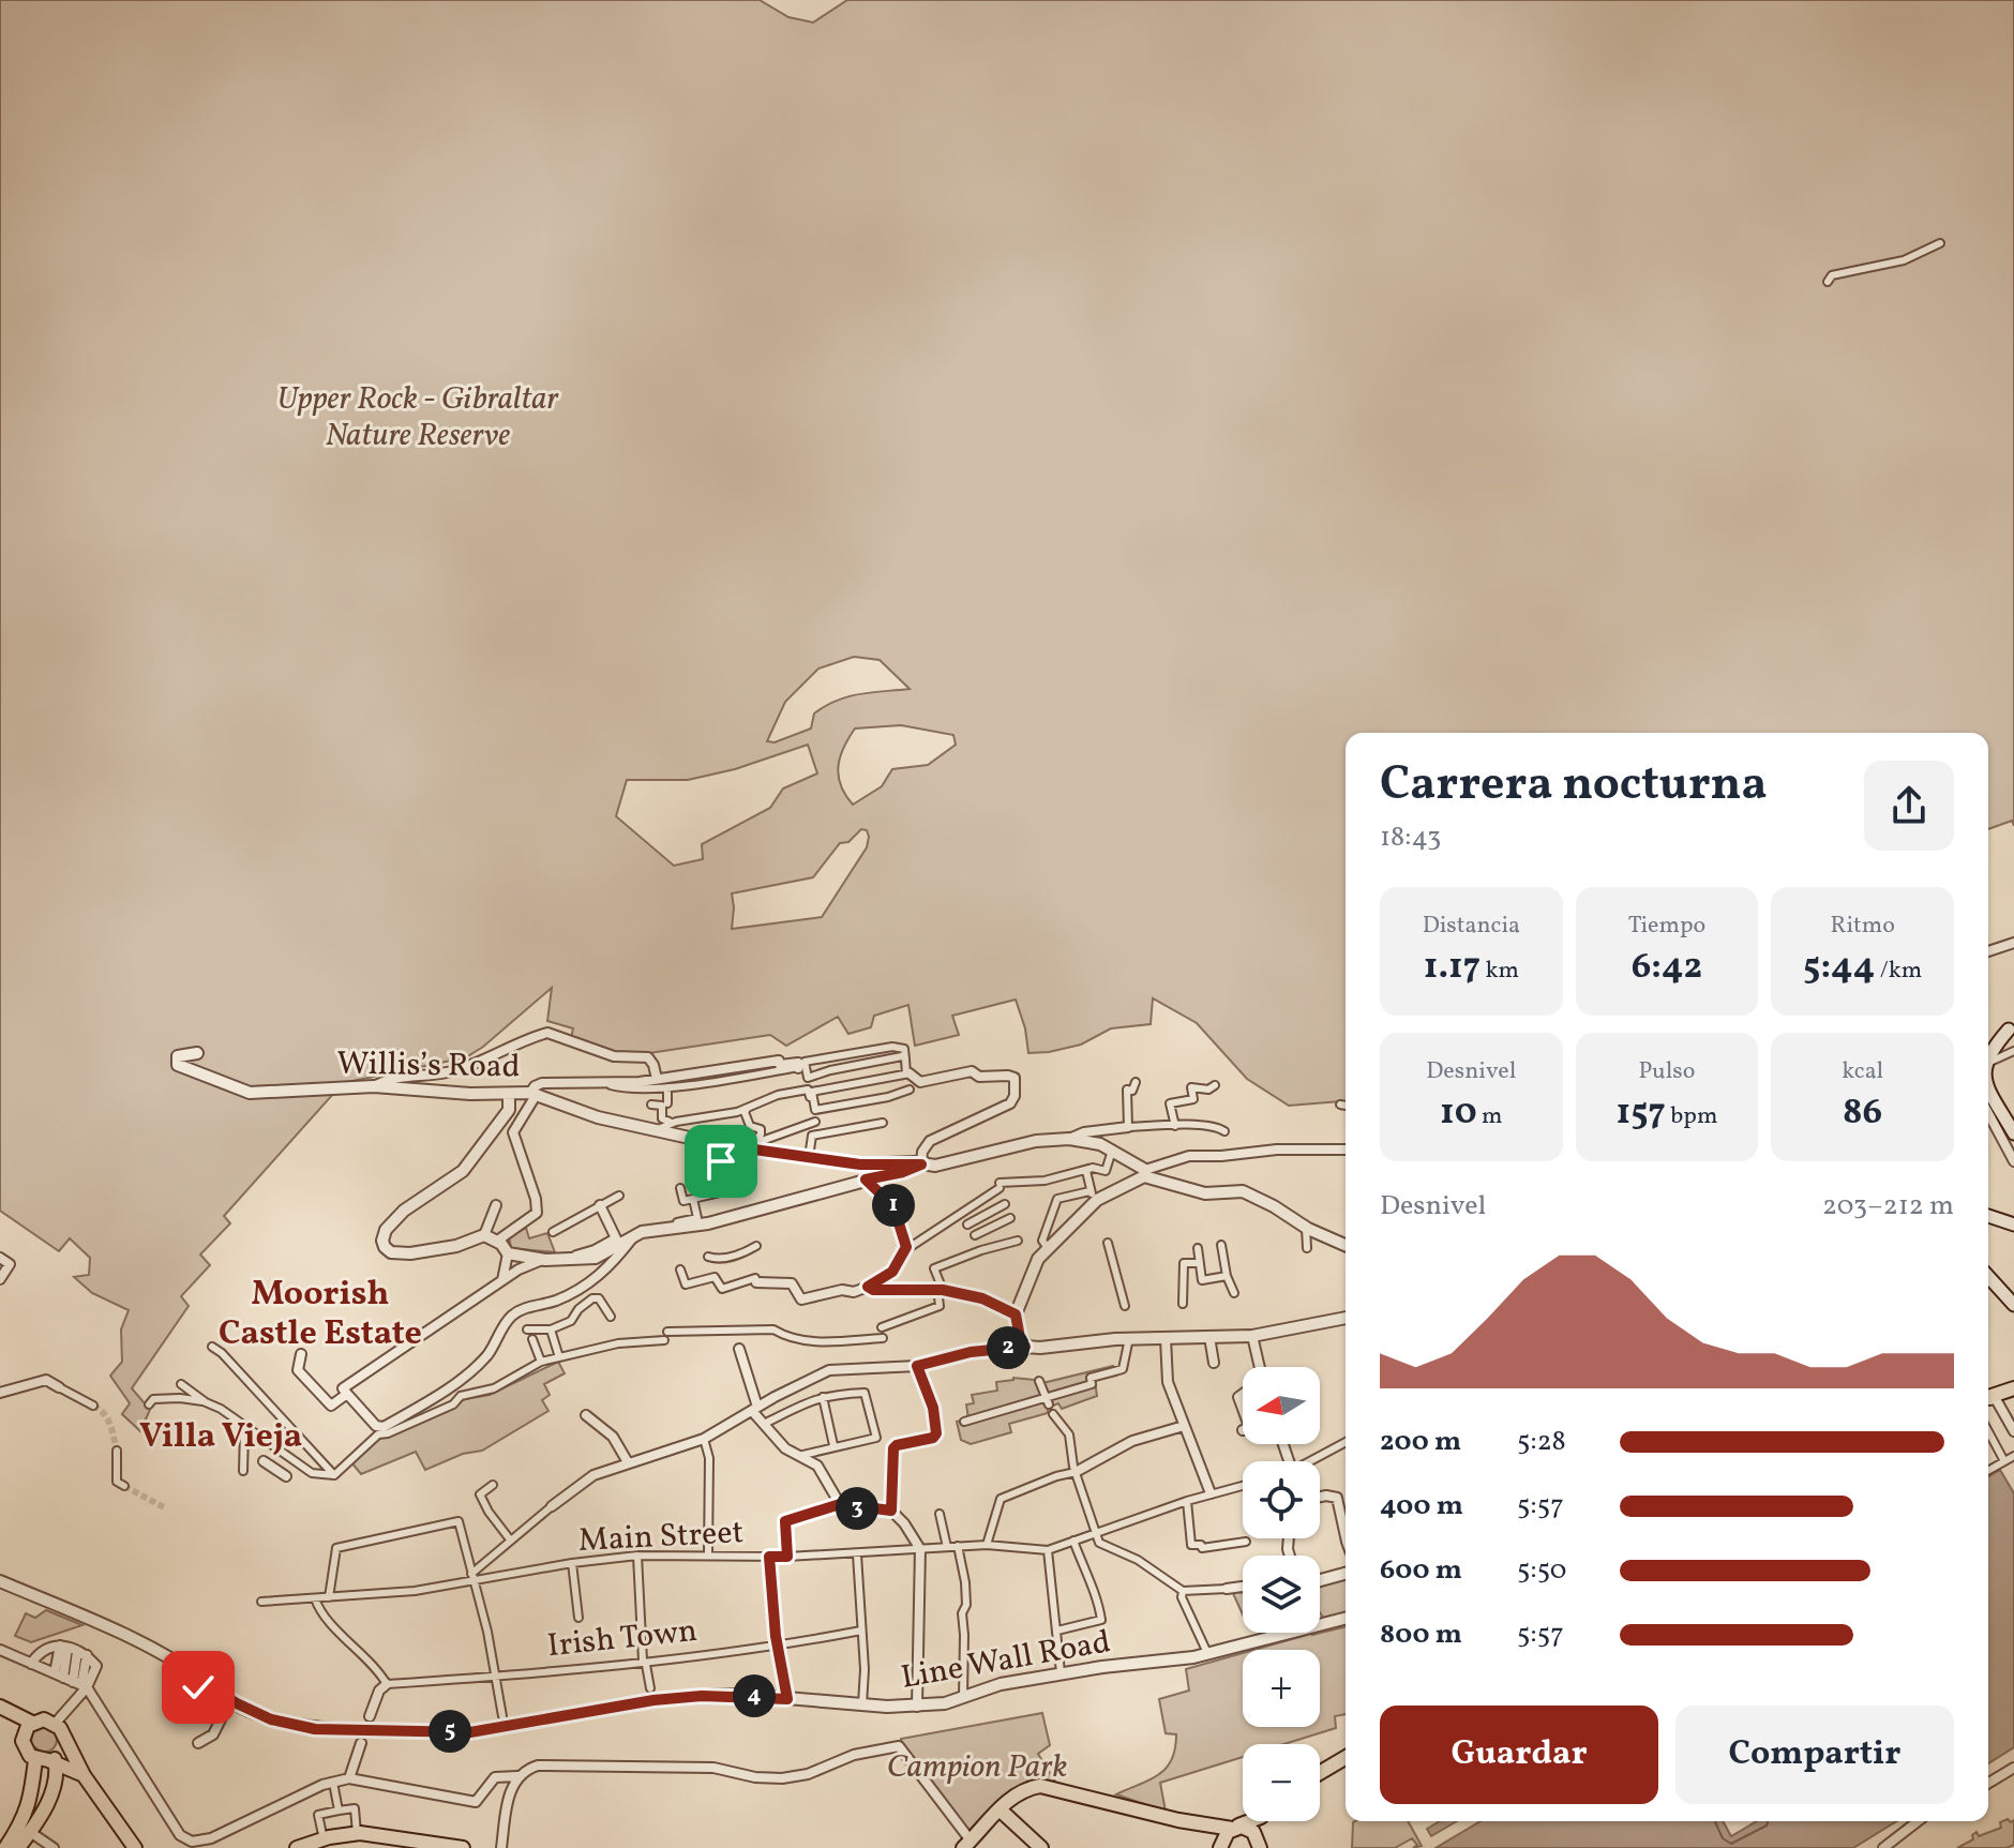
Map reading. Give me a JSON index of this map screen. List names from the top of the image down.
{
  "streets": {
    "street": [
      "Willis’s Road",
      "Main Street",
      "Irish Town",
      "Line Wall Road"
    ]
  },
  "districts": ["Moorish Castle Estate", "Villa Vieja"],
  "parks": ["Upper Rock - Gibraltar Nature Reserve", "Campion Park"],
  "north": "left",
  "page": {
    "heading": ["Carrera nocturna", "18:43"],
    "stats": [
      ["Distancia", "1.17 km"],
      ["Tiempo", "6:42"],
      ["Ritmo", "5:44 /km"],
      ["Desnivel", "10 m"],
      ["Pulso", "157 bpm"],
      ["kcal", "86"]
    ],
    "chart": ["Desnivel", "203–212 m"],
    "pins": [
      "1",
      "2",
      "3",
      "4",
      "5"
    ],
    "map_buttons": ["+", "−"],
    "list": [
      {
        "name": "200 m",
        "note": "5:28"
      },
      {
        "name": "400 m",
        "note": "5:57"
      },
      {
        "name": "600 m",
        "note": "5:50"
      },
      {
        "name": "800 m",
        "note": "5:57"
      }
    ],
    "buttons": ["Guardar", "Compartir"]
  }
}
